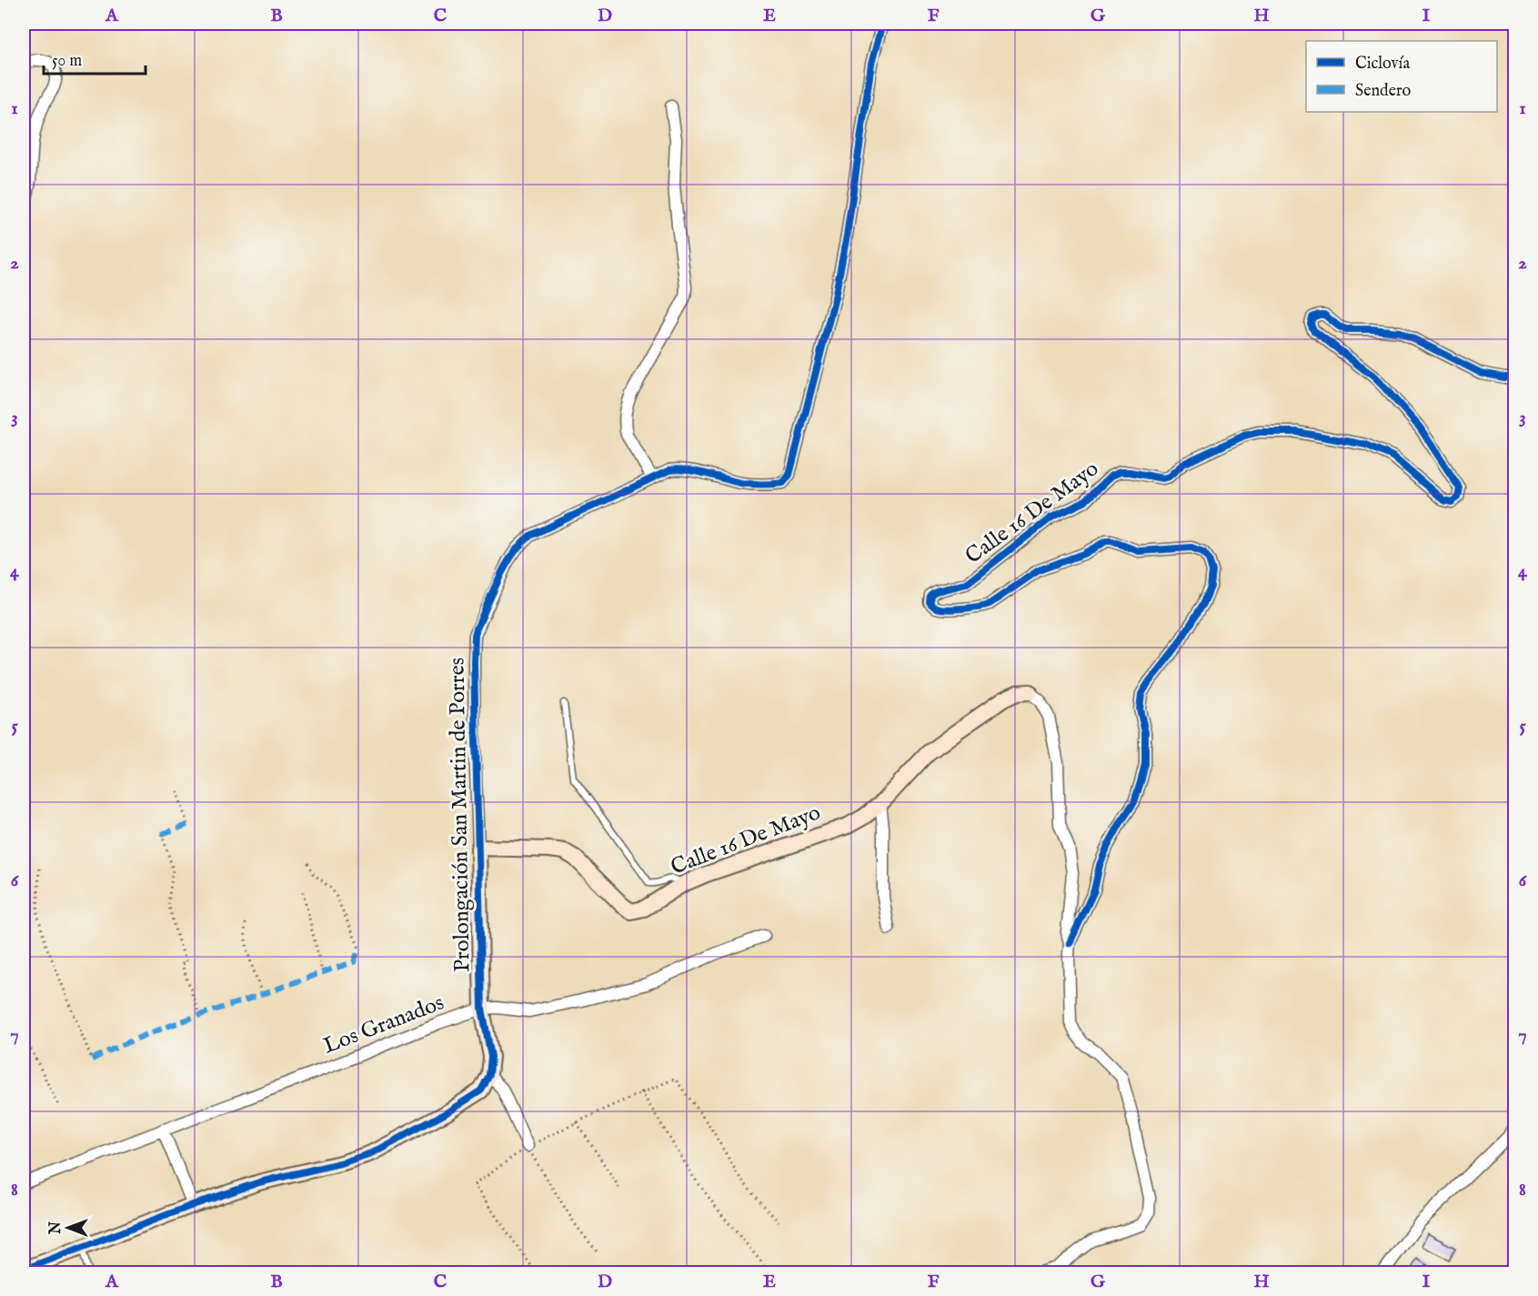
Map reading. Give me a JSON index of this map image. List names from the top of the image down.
{
  "streets": {
    "street": ["Calle 16 De Mayo", "Prolongación San Martin de Porres", "Los Granados"]
  },
  "crossings": [
    ["Calle 16 De Mayo", "Prolongación San Martin de Porres"],
    ["Prolongación San Martin de Porres", "Los Granados"]
  ],
  "legend": ["Ciclovía", "Sendero"],
  "scale_bar": "50 m",
  "north": "left",
  "grid": {
    "columns": [
      "A",
      "B",
      "C",
      "D",
      "E",
      "F",
      "G",
      "H",
      "I"
    ],
    "rows": [
      "1",
      "2",
      "3",
      "4",
      "5",
      "6",
      "7",
      "8"
    ]
  }
}
